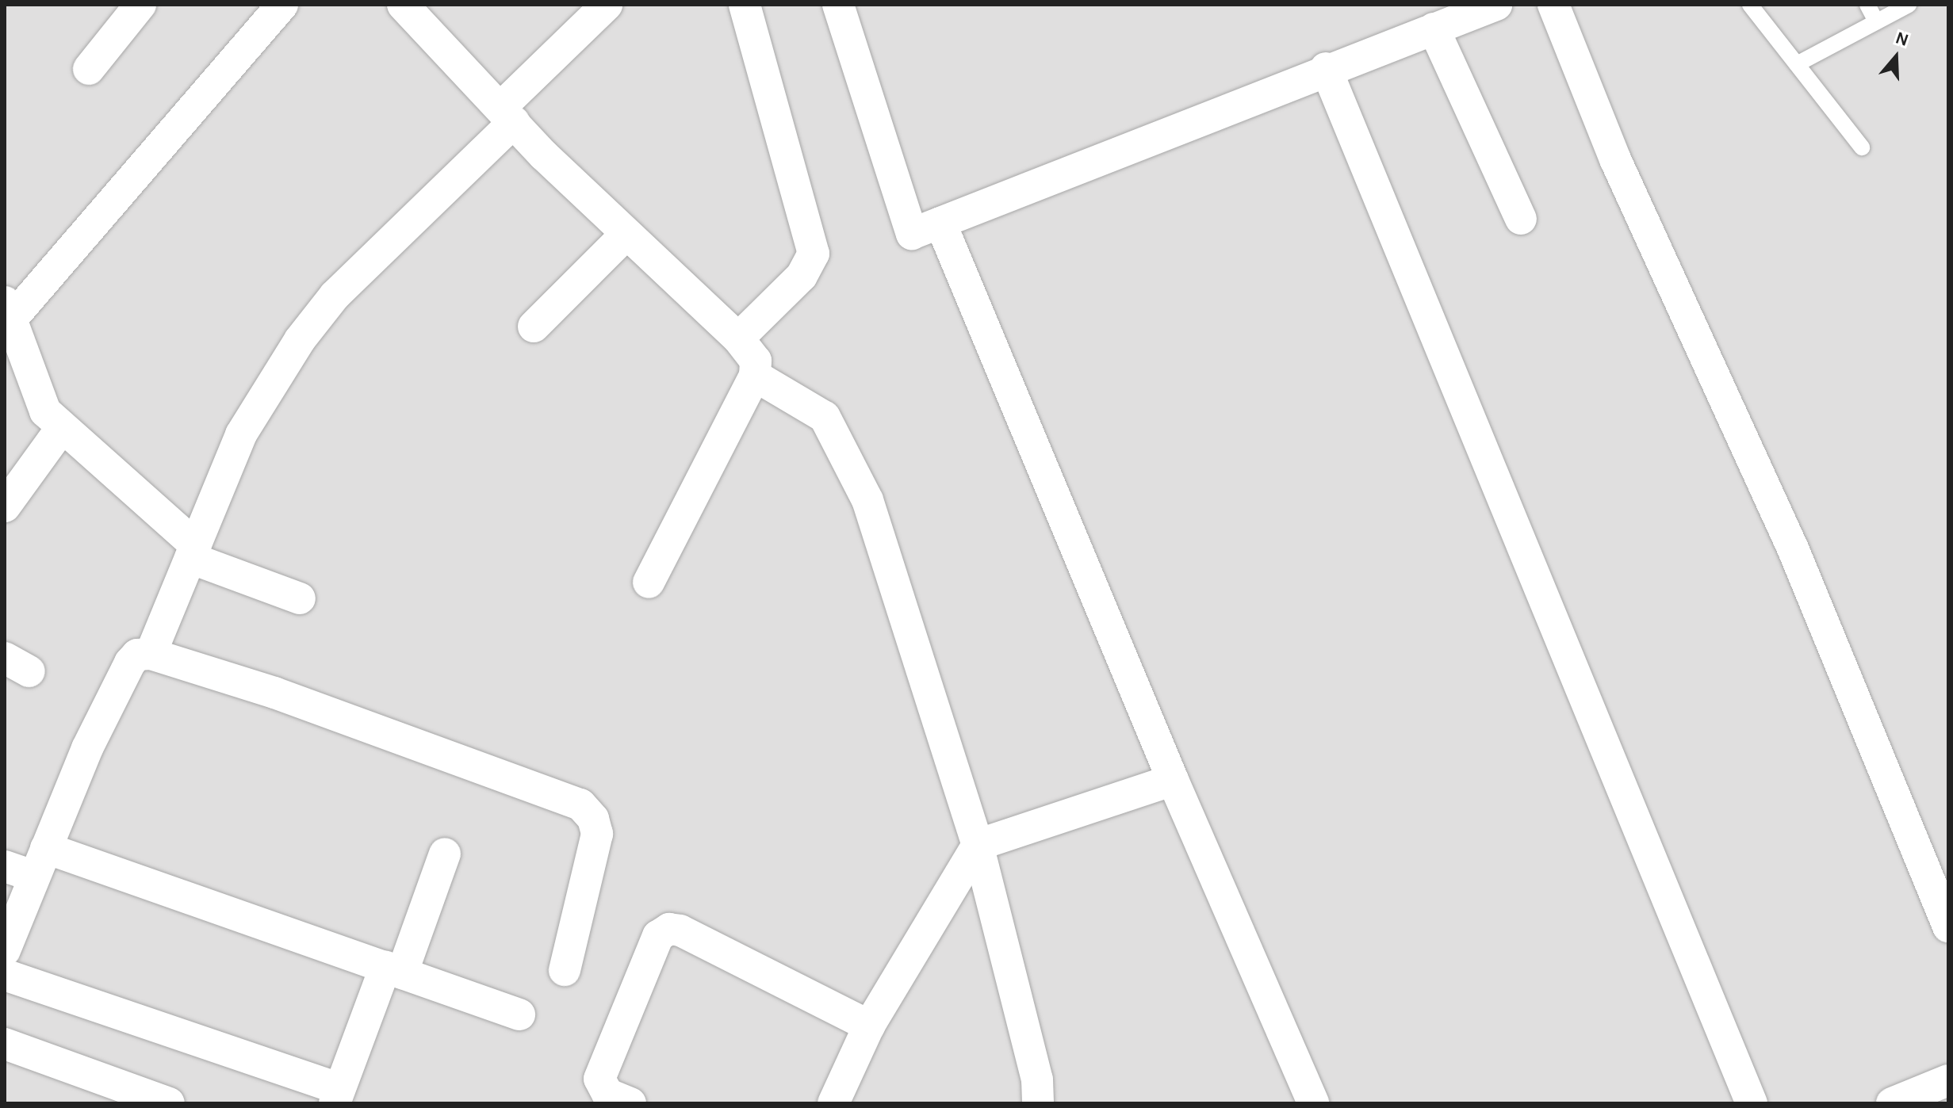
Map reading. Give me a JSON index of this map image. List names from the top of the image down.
{
  "north": "top"
}
